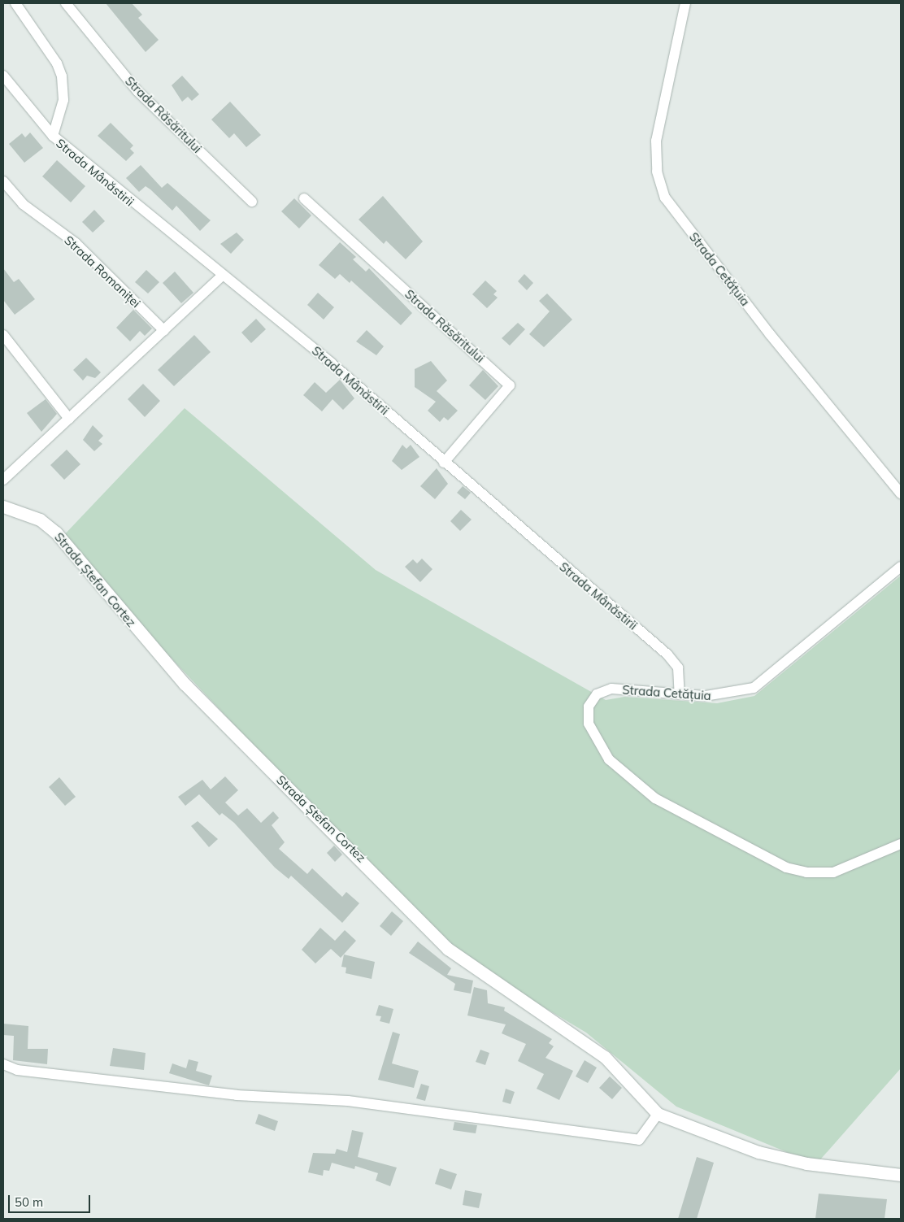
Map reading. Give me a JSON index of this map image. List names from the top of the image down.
{
  "streets": {
    "street": [
      "Strada Răsăritului",
      "Strada Mânăstirii",
      "Strada Cetățuia",
      "Strada Romaniței",
      "Strada Ștefan Cortez"
    ]
  },
  "crossings": [
    ["Strada Răsăritului", "Strada Mânăstirii"],
    ["Strada Mânăstirii", "Strada Cetățuia"]
  ],
  "scale_bar": "50 m"
}
